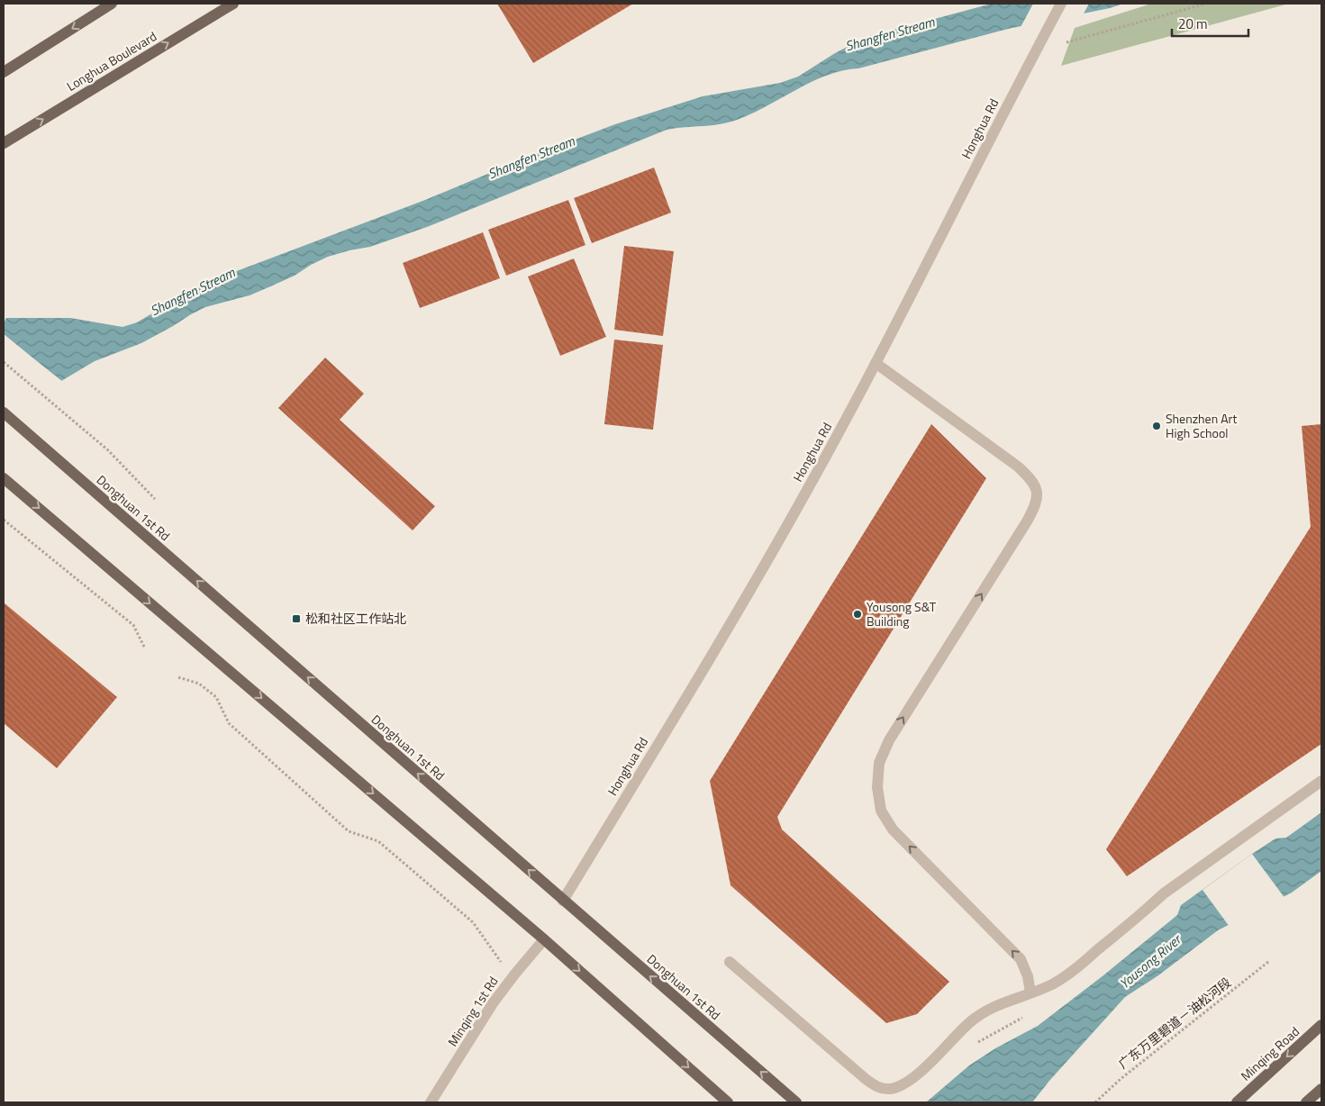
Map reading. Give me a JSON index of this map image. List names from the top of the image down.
{
  "streets": {
    "main road": ["Longhua Boulevard", "Donghuan 1st Rd", "Minqing Road"],
    "street": ["Honghua Rd", "Minqing 1st Rd"],
    "path": ["广东万里碧道－油松河段"]
  },
  "crossings": [
    ["Honghua Rd", "Donghuan 1st Rd"]
  ],
  "one_way": ["Minqing Road"],
  "water": ["Shangfen Stream", "Yousong River"],
  "places": {
    "other": ["Shenzhen Art High School", "Yousong S&T Building"],
    "transit": ["松和社区工作站北"]
  },
  "scale_bar": "20 m"
}
